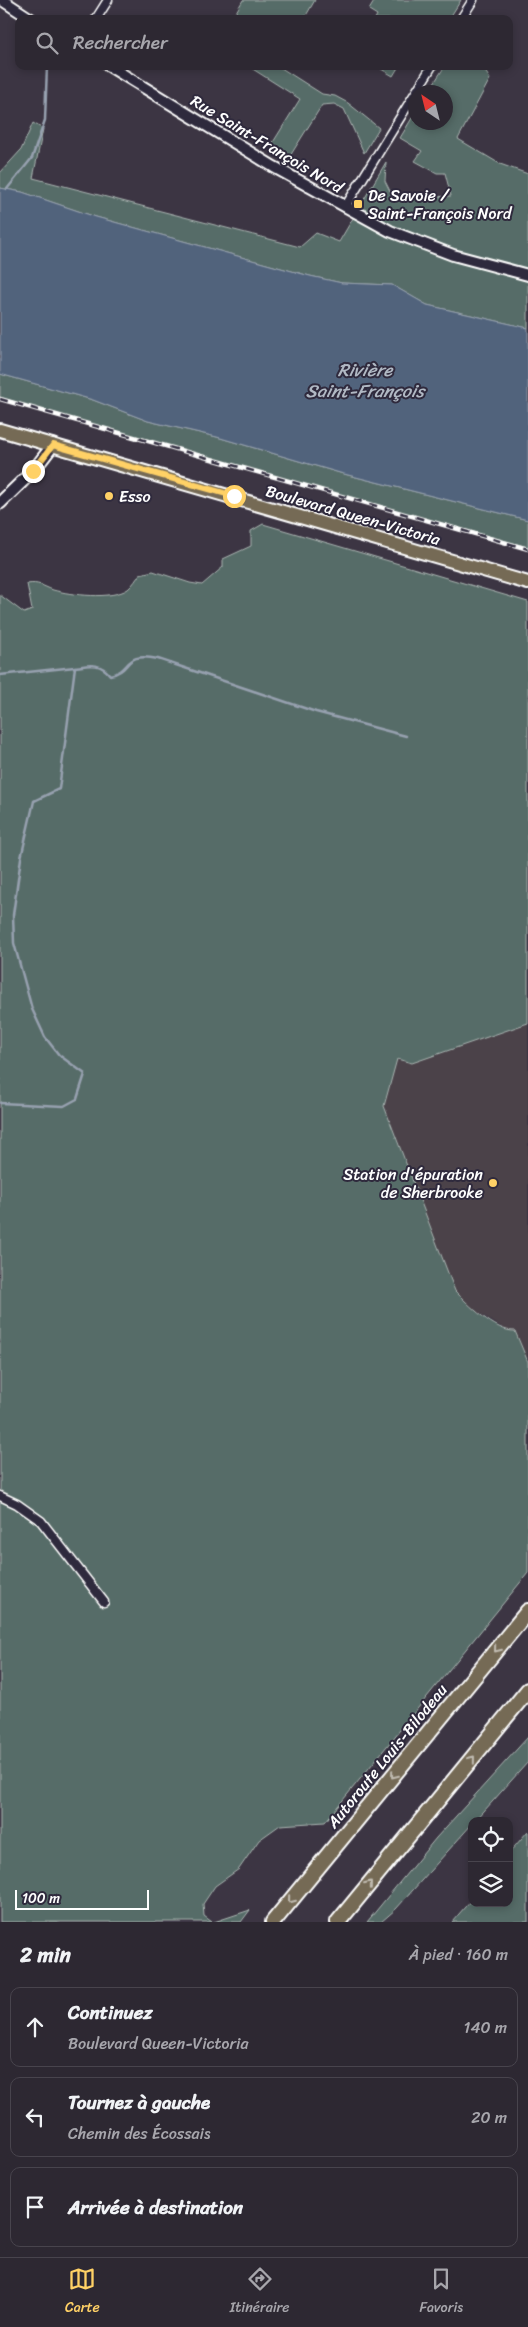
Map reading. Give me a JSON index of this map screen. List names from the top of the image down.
{
  "streets": {
    "highway": ["Autoroute Louis-Bilodeau"],
    "main road": ["Boulevard Queen-Victoria"],
    "street": ["Rue Saint-François Nord"]
  },
  "water": ["Rivière Saint-François"],
  "places": {
    "transit": ["De Savoie / Saint-François Nord"],
    "other": ["Esso", "Station d'épuration de Sherbrooke"]
  },
  "scale_bar": "100 m",
  "north": "top left",
  "page": {
    "search": "Rechercher",
    "scale": "100 m",
    "heading": ["2 min", "À pied · 160 m"],
    "list": [
      ["Continuez", "Boulevard Queen-Victoria", "140 m"],
      ["Tournez à gauche", "Chemin des Écossais", "20 m"],
      "Arrivée à destination"
    ],
    "nav": ["Carte", "Itinéraire", "Favoris"]
  }
}
